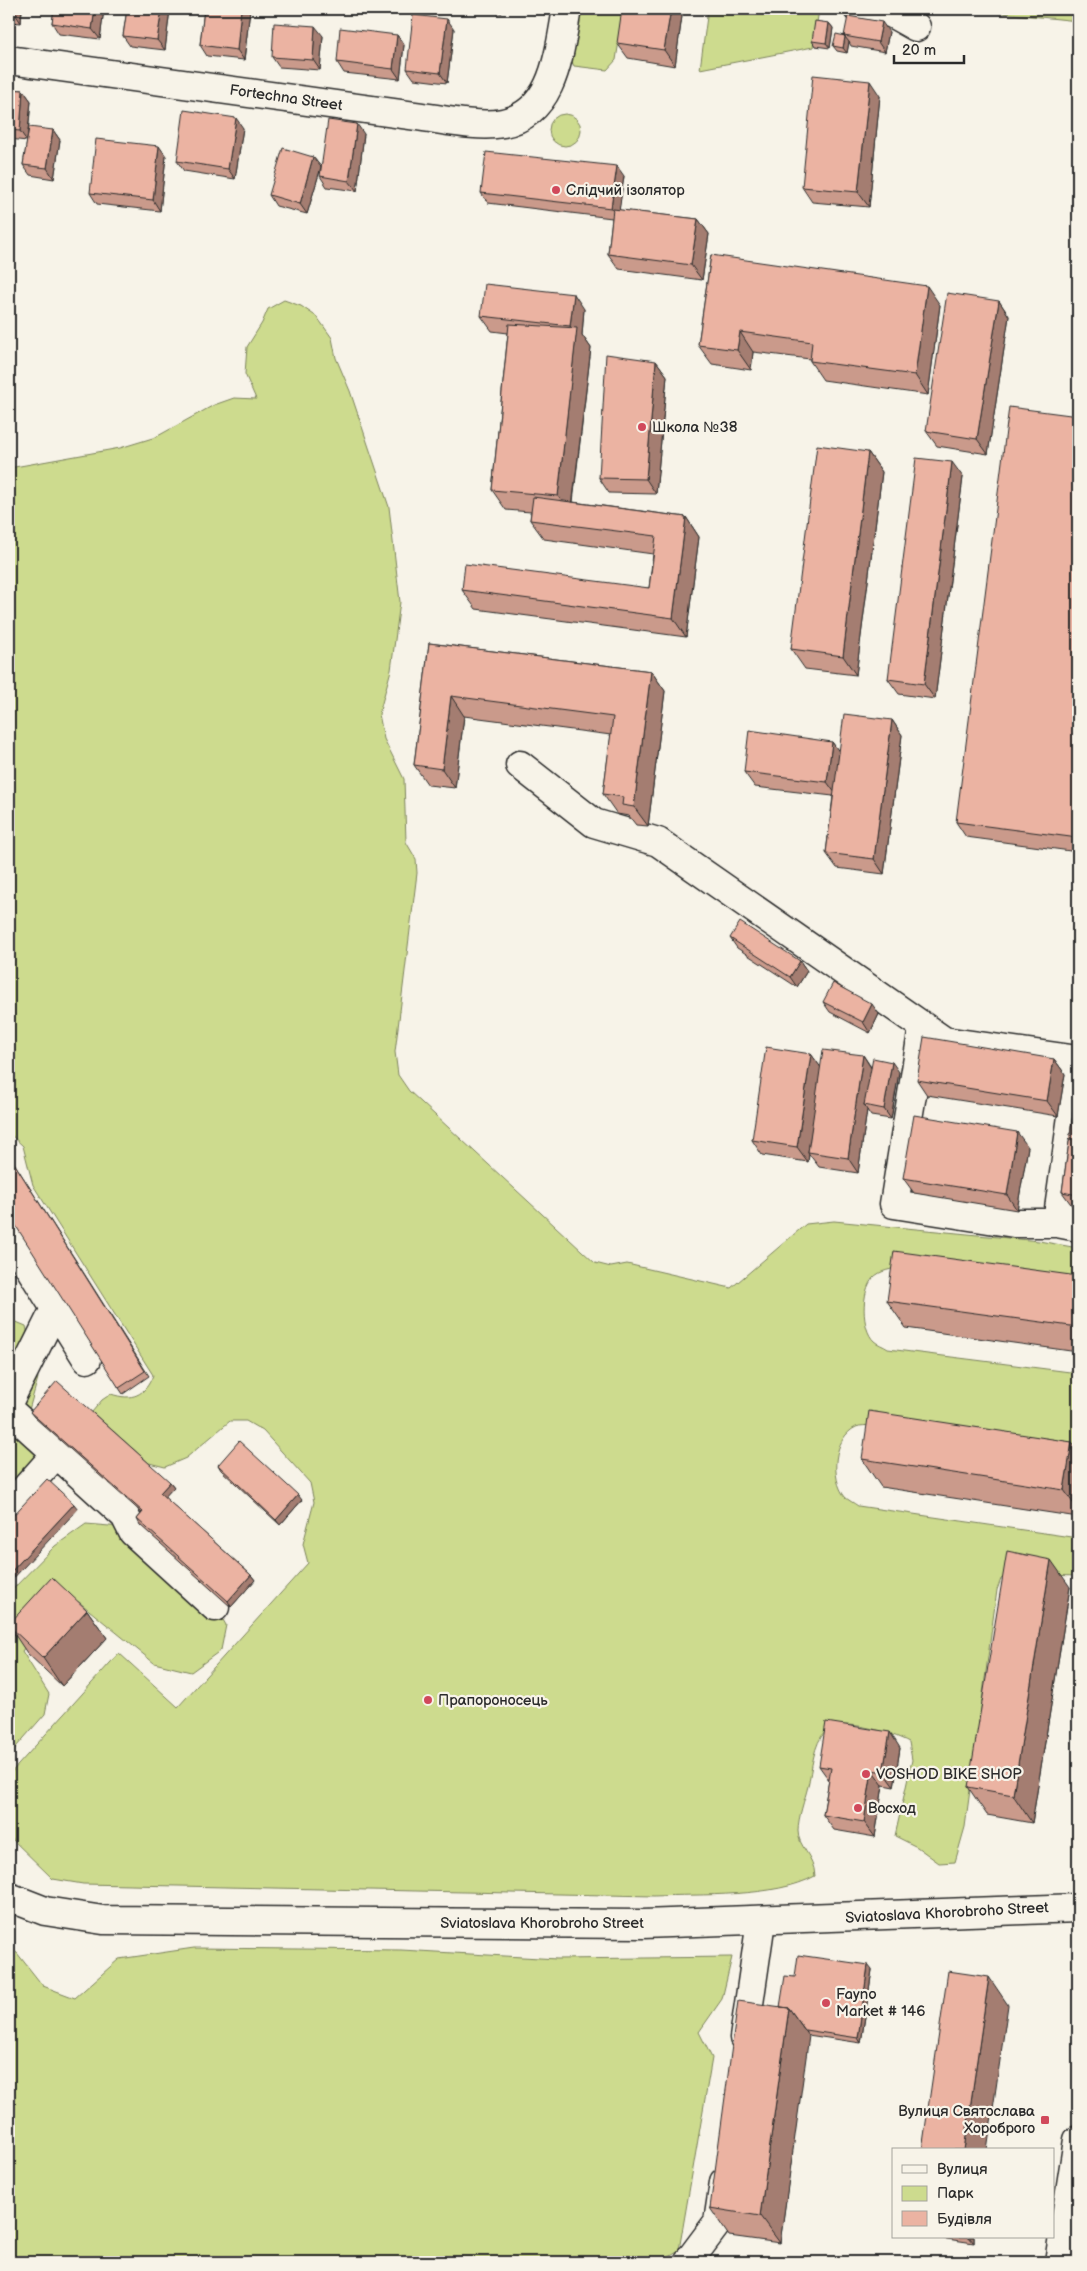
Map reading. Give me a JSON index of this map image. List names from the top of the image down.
{
  "streets": {
    "main road": ["Fortechna Street", "Sviatoslava Khorobroho Street"]
  },
  "places": {
    "other": [
      "Слідчий ізолятор",
      "Школа №38",
      "Прапороносець",
      "VOSHOD BIKE SHOP",
      "Восход",
      "Fayno Market # 146"
    ],
    "transit": ["Вулиця Святослава Хороброго"]
  },
  "legend": ["Вулиця", "Парк", "Будівля"],
  "scale_bar": "20 m"
}
